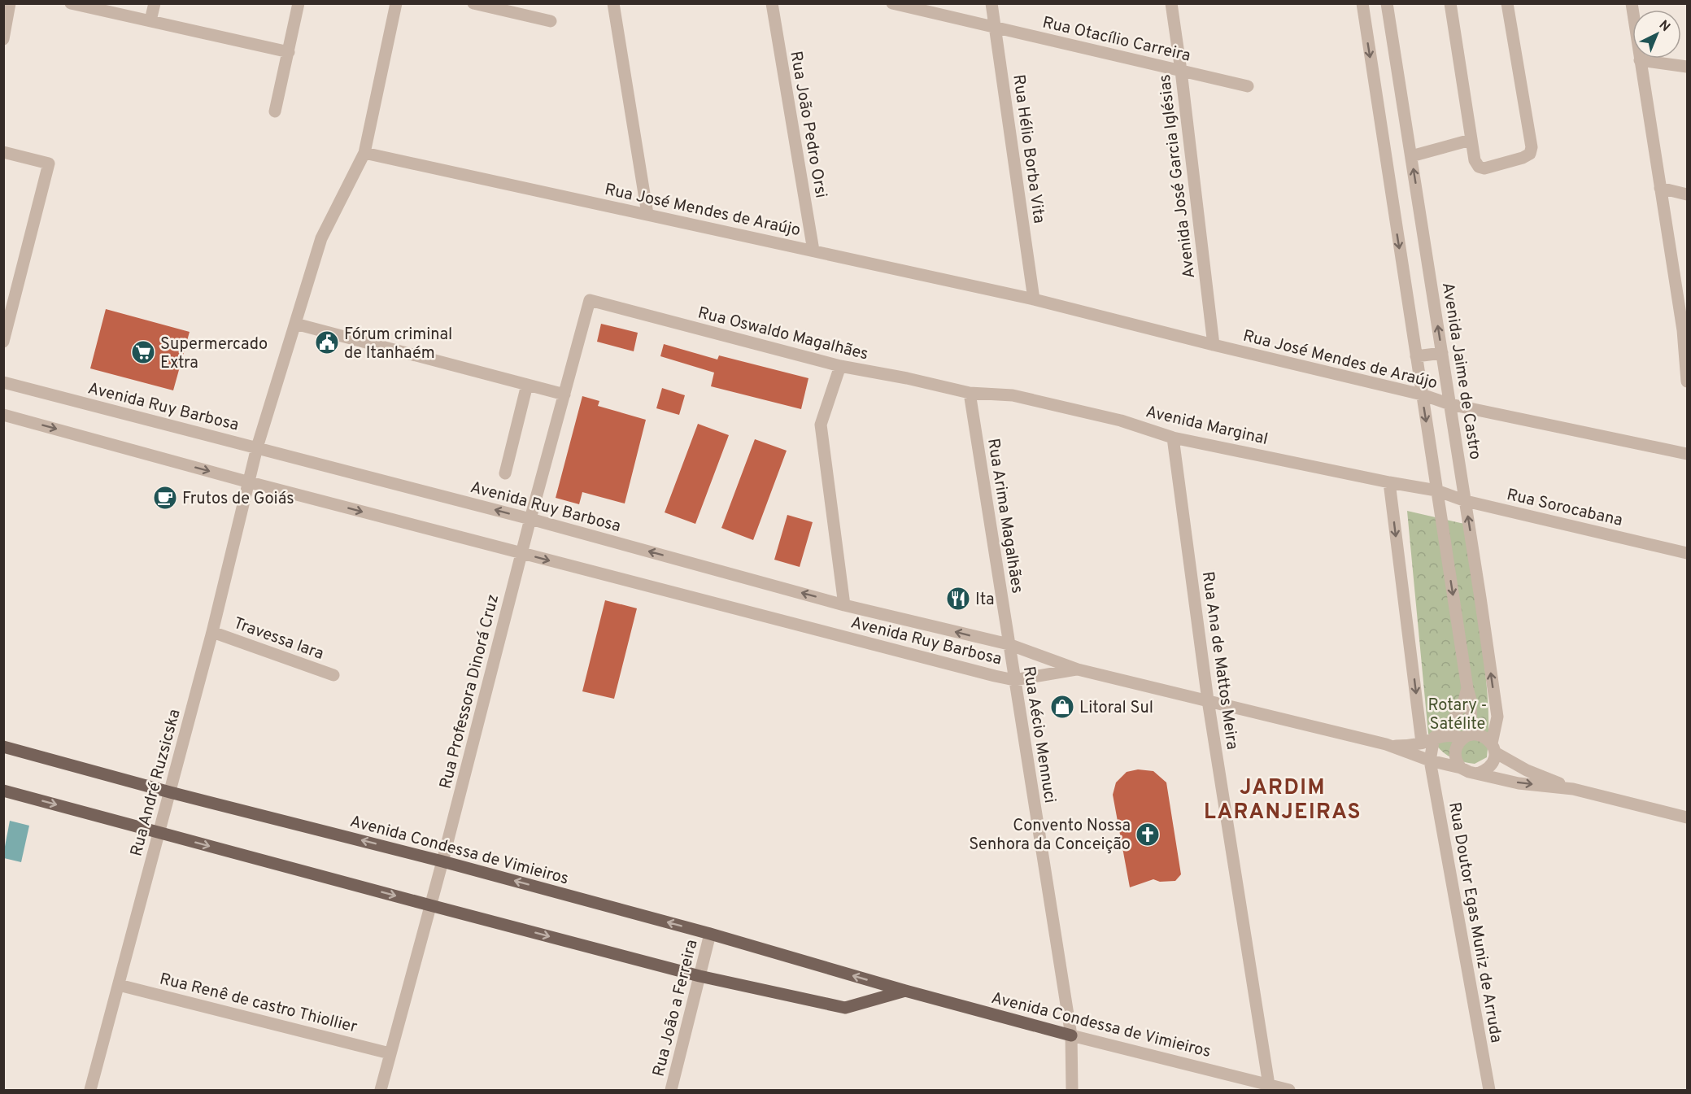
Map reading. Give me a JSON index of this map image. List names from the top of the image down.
{
  "streets": {
    "main road": ["Avenida Condessa de Vimieiros"],
    "street": [
      "Rua Otacílio Carreira",
      "Rua João Pedro Orsi",
      "Rua Hélio Borba Vita",
      "Avenida José Garcia Iglésias",
      "Rua José Mendes de Araújo",
      "Rua Oswaldo Magalhães",
      "Avenida Jaime de Castro",
      "Avenida Ruy Barbosa",
      "Avenida Marginal",
      "Rua Sorocabana",
      "Rua Arima Magalhães",
      "Travessa Iara",
      "Rua Ana de Mattos Meira",
      "Rua Professora Dinorá Cruz",
      "Rua Aécio Mennuci",
      "Rua André Ruzsicska",
      "Rua Doutor Egas Muniz de Arruda",
      "Rua Renê de castro Thiollier",
      "Rua João a Ferreira"
    ]
  },
  "crossings": [
    ["Rua Otacílio Carreira", "Rua Hélio Borba Vita"],
    ["Rua Otacílio Carreira", "Avenida José Garcia Iglésias"],
    ["Rua João Pedro Orsi", "Rua José Mendes de Araújo"],
    ["Rua Hélio Borba Vita", "Rua José Mendes de Araújo"],
    ["Avenida José Garcia Iglésias", "Rua José Mendes de Araújo"],
    ["Rua José Mendes de Araújo", "Avenida Jaime de Castro"],
    ["Rua José Mendes de Araújo", "Rua André Ruzsicska"],
    ["Rua Oswaldo Magalhães", "Avenida Marginal"],
    ["Rua Oswaldo Magalhães", "Rua Arima Magalhães"],
    ["Rua Oswaldo Magalhães", "Rua Professora Dinorá Cruz"],
    ["Avenida Jaime de Castro", "Avenida Ruy Barbosa"],
    ["Avenida Jaime de Castro", "Rua Sorocabana"],
    ["Avenida Ruy Barbosa", "Rua Arima Magalhães"],
    ["Avenida Ruy Barbosa", "Rua Ana de Mattos Meira"],
    ["Avenida Ruy Barbosa", "Rua Professora Dinorá Cruz"],
    ["Avenida Ruy Barbosa", "Rua Aécio Mennuci"],
    ["Avenida Ruy Barbosa", "Rua André Ruzsicska"],
    ["Avenida Ruy Barbosa", "Rua Doutor Egas Muniz de Arruda"],
    ["Avenida Marginal", "Rua Sorocabana"],
    ["Avenida Marginal", "Rua Arima Magalhães"],
    ["Avenida Marginal", "Rua Ana de Mattos Meira"],
    ["Rua Arima Magalhães", "Rua Aécio Mennuci"],
    ["Travessa Iara", "Rua André Ruzsicska"],
    ["Rua Ana de Mattos Meira", "Avenida Condessa de Vimieiros"],
    ["Rua Professora Dinorá Cruz", "Avenida Condessa de Vimieiros"],
    ["Rua Professora Dinorá Cruz", "Rua Renê de castro Thiollier"],
    ["Rua Aécio Mennuci", "Avenida Condessa de Vimieiros"],
    ["Rua André Ruzsicska", "Avenida Condessa de Vimieiros"],
    ["Rua André Ruzsicska", "Rua Renê de castro Thiollier"],
    ["Avenida Condessa de Vimieiros", "Rua João a Ferreira"]
  ],
  "districts": ["JARDIM LARANJEIRAS"],
  "parks": ["Rotary - Satélite"],
  "places": {
    "public building": ["Fórum criminal de Itanhaém"],
    "supermarket": ["Supermercado Extra"],
    "cafe": ["Frutos de Goiás"],
    "restaurant": ["Ita"],
    "shop": ["Litoral Sul"],
    "church": ["Convento Nossa Senhora da Conceição"]
  },
  "north": "top right"
}
